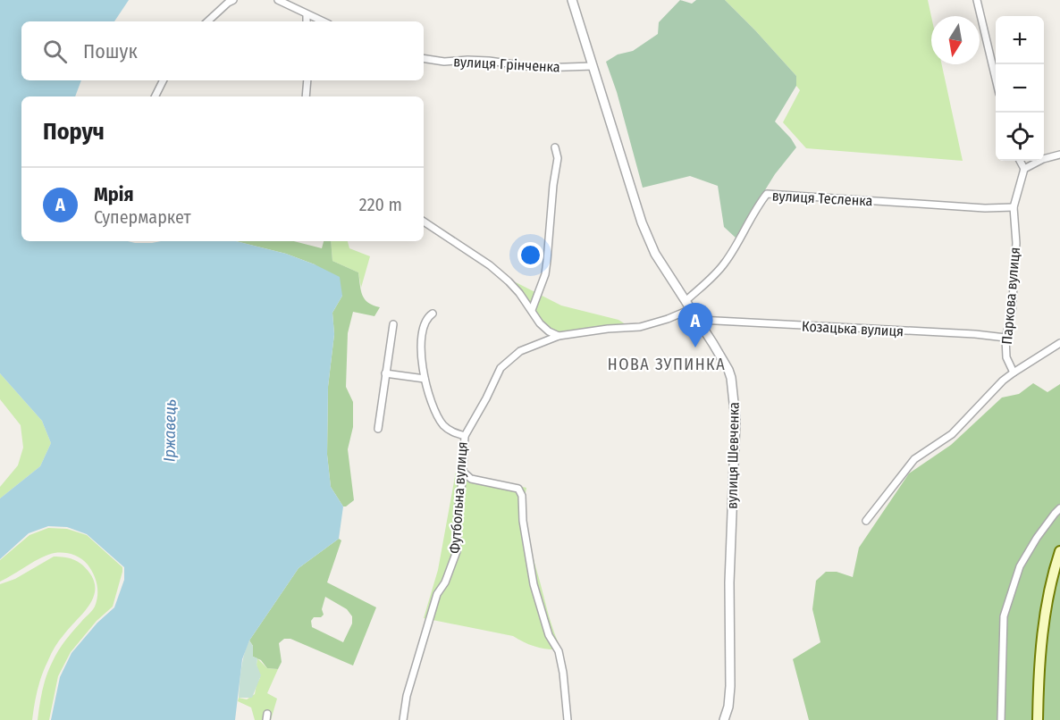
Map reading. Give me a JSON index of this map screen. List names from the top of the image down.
{
  "streets": {
    "street": [
      "вулиця Грінченка",
      "вулиця Тесленка",
      "Паркова вулиця",
      "Козацька вулиця",
      "вулиця Шевченка",
      "Футбольна вулиця"
    ]
  },
  "crossings": [
    ["вулиця Грінченка", "вулиця Шевченка"],
    ["вулиця Тесленка", "Паркова вулиця"],
    ["вулиця Тесленка", "вулиця Шевченка"],
    ["Паркова вулиця", "Козацька вулиця"],
    ["Козацька вулиця", "вулиця Шевченка"]
  ],
  "districts": ["НОВА ЗУПИНКА"],
  "water": ["Іржавець"],
  "north": "bottom",
  "page": {
    "map_buttons": ["+", "−"],
    "search": "Пошук",
    "heading": "Поруч",
    "list": [
      {
        "mark": "A",
        "name": "Мрія",
        "note": "Супермаркет",
        "value": "220 m"
      }
    ],
    "pins": "A"
  }
}
